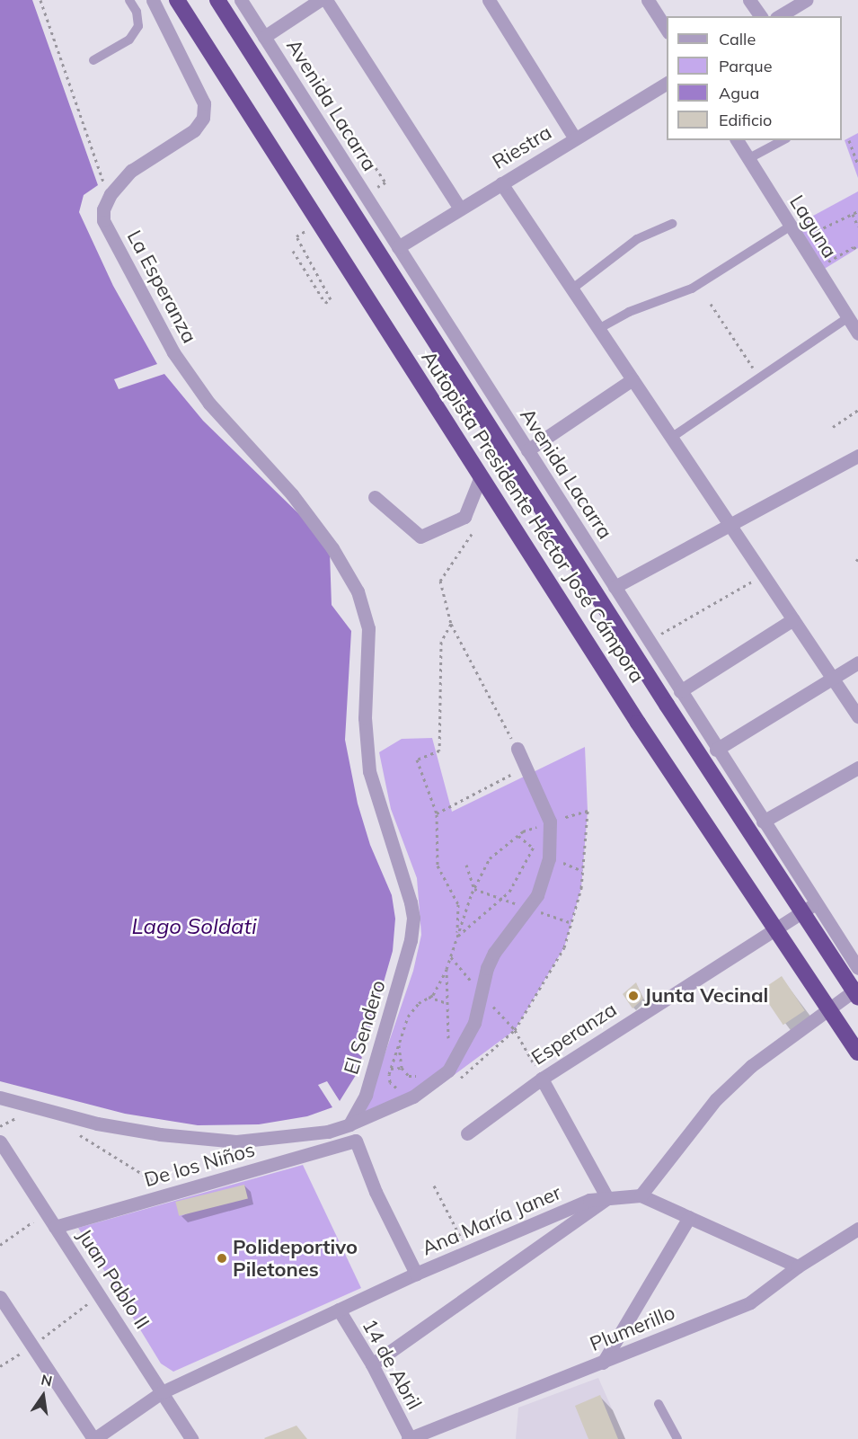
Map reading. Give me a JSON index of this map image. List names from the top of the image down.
{
  "streets": {
    "highway": ["Autopista Presidente Héctor José Cámpora"],
    "street": [
      "Avenida Lacarra",
      "Riestra",
      "Laguna",
      "La Esperanza",
      "El Sendero",
      "Esperanza",
      "De los Niños",
      "Ana María Janer",
      "Juan Pablo II",
      "Plumerillo",
      "14 de Abril"
    ]
  },
  "crossings": [
    ["Avenida Lacarra", "Riestra"],
    ["Avenida Lacarra", "Esperanza"],
    ["La Esperanza", "El Sendero"],
    ["De los Niños", "Ana María Janer"],
    ["De los Niños", "Juan Pablo II"],
    ["Ana María Janer", "Juan Pablo II"],
    ["Ana María Janer", "14 de Abril"],
    ["Plumerillo", "14 de Abril"]
  ],
  "water": ["Lago Soldati"],
  "places": ["Junta Vecinal", "Polideportivo Piletones"],
  "legend": [
    "Calle",
    "Parque",
    "Agua",
    "Edificio"
  ],
  "north": "top"
}
